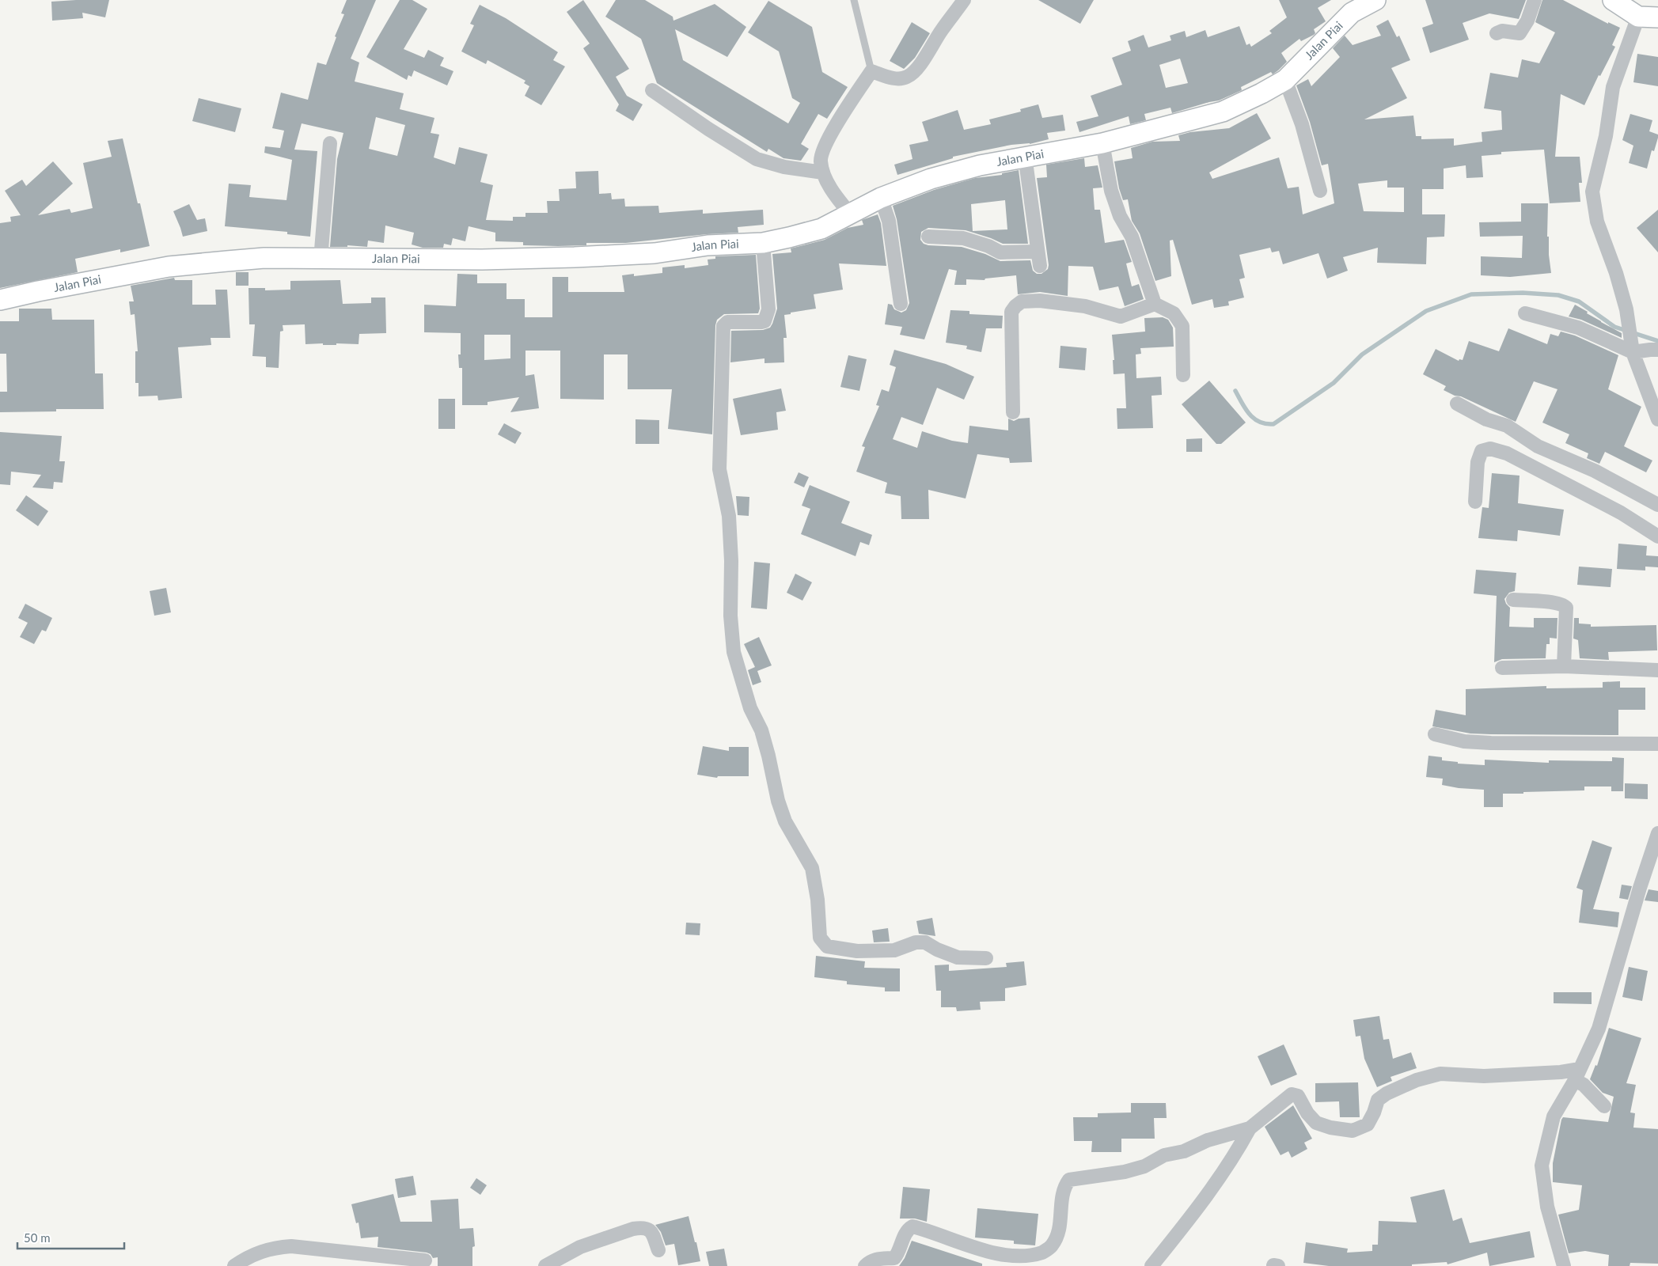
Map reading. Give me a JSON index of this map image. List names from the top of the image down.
{
  "streets": {
    "street": ["Jalan Piai"]
  },
  "scale_bar": "50 m"
}
